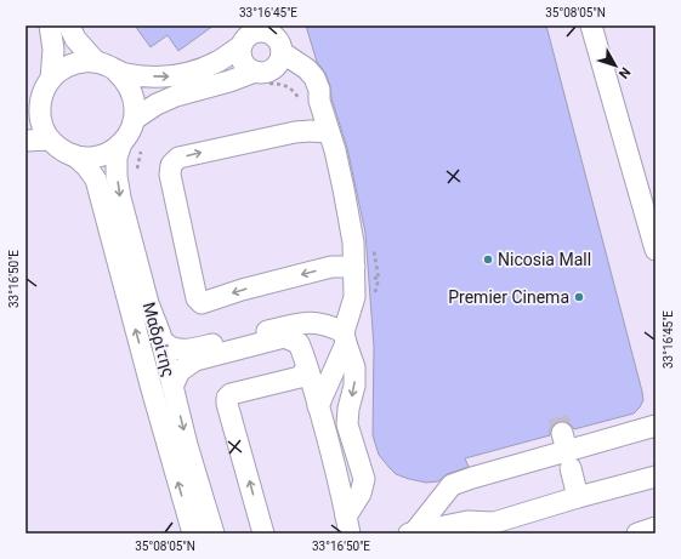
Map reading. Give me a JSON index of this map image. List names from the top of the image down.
{
  "streets": {
    "street": ["Μαδρίτης"]
  },
  "places": ["Nicosia Mall", "Premier Cinema"],
  "north": "bottom right",
  "coordinates": ["33°16'45\"E", "35°08'05\"N", "33°16'50\"E"]
}
